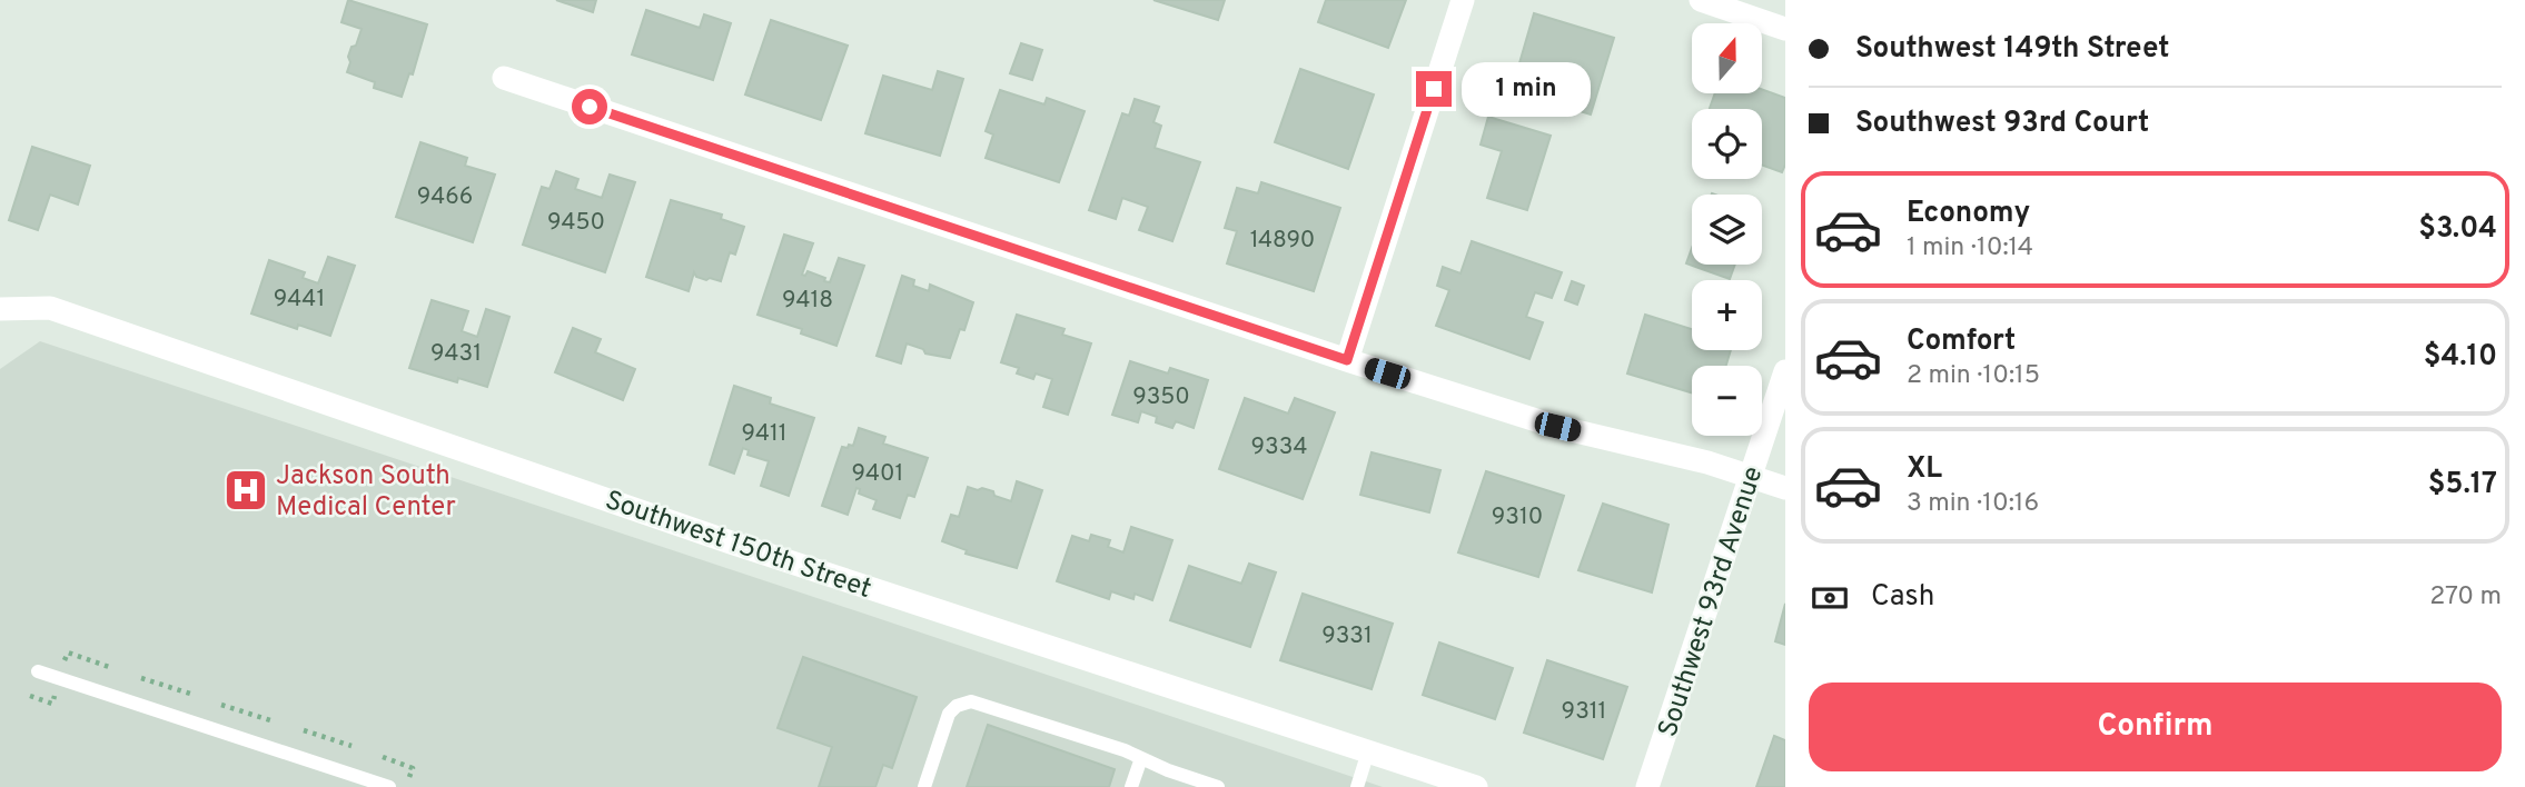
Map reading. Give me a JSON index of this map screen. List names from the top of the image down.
{
  "streets": {
    "street": ["Southwest 150th Street", "Southwest 93rd Avenue"]
  },
  "places": {
    "hospital": ["Jackson South Medical Center"]
  },
  "house_numbers": [
    "9466",
    "9450",
    "14890",
    "9441",
    "9418",
    "9431",
    "9350",
    "9411",
    "9334",
    "9401",
    "9310",
    "9331",
    "9311"
  ],
  "north": "top",
  "page": {
    "banner": ["Southwest 149th Street", "Southwest 93rd Court"],
    "map_buttons": ["+", "−"],
    "bubble": "1 min",
    "list": [
      {
        "name": "Economy",
        "note": "1 min · 10:14",
        "value": "$3.04"
      },
      {
        "name": "Comfort",
        "note": "2 min · 10:15",
        "value": "$4.10"
      },
      {
        "name": "XL",
        "note": "3 min · 10:16",
        "value": "$5.17"
      }
    ],
    "pay": ["Cash", "270 m"],
    "buttons": "Confirm"
  }
}
